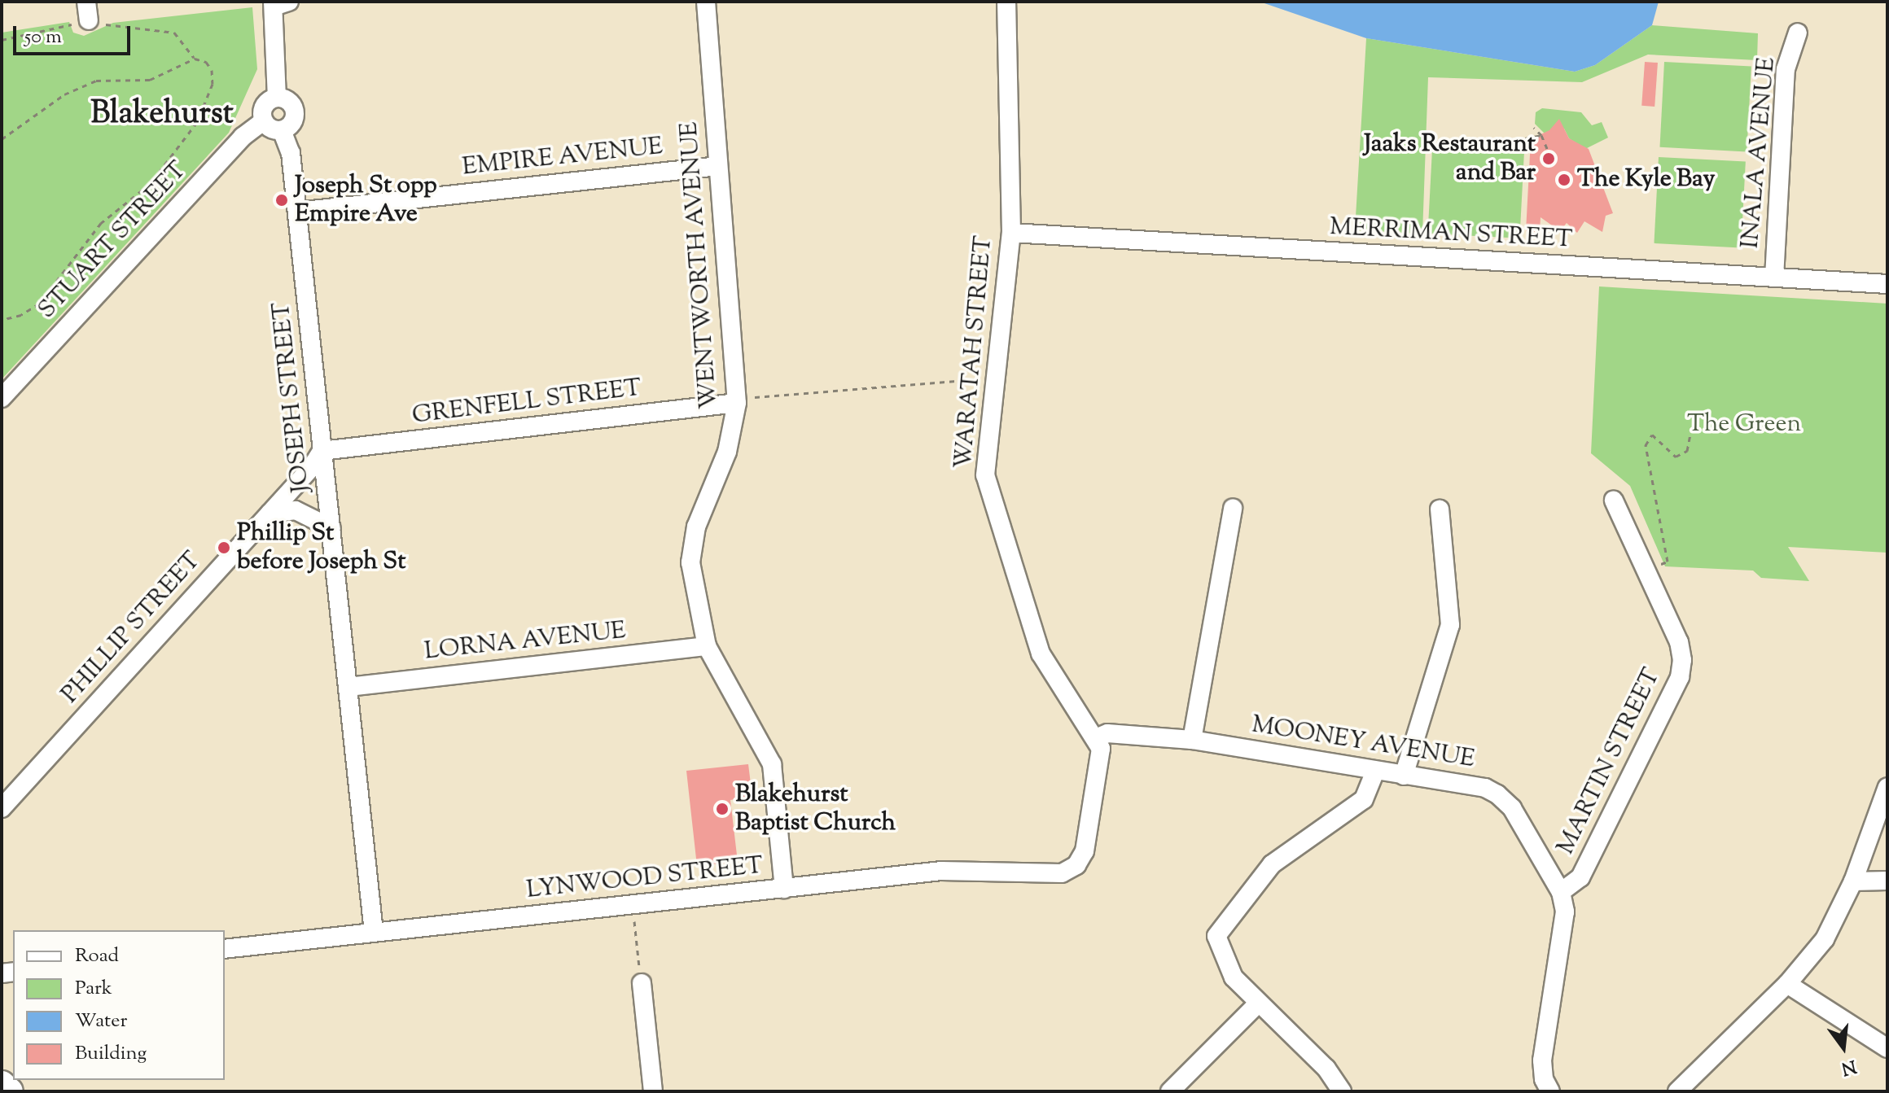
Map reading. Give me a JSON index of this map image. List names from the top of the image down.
{
  "streets": {
    "street": [
      "INALA AVENUE",
      "EMPIRE AVENUE",
      "MERRIMAN STREET",
      "STUART STREET",
      "WENTWORTH AVENUE",
      "WARATAH STREET",
      "JOSEPH STREET",
      "GRENFELL STREET",
      "PHILLIP STREET",
      "LORNA AVENUE",
      "MOONEY AVENUE",
      "MARTIN STREET",
      "LYNWOOD STREET"
    ]
  },
  "crossings": [
    ["INALA AVENUE", "MERRIMAN STREET"],
    ["EMPIRE AVENUE", "WENTWORTH AVENUE"],
    ["EMPIRE AVENUE", "JOSEPH STREET"],
    ["MERRIMAN STREET", "WARATAH STREET"],
    ["STUART STREET", "JOSEPH STREET"],
    ["WENTWORTH AVENUE", "GRENFELL STREET"],
    ["WENTWORTH AVENUE", "LORNA AVENUE"],
    ["WENTWORTH AVENUE", "LYNWOOD STREET"],
    ["WARATAH STREET", "MOONEY AVENUE"],
    ["WARATAH STREET", "LYNWOOD STREET"],
    ["JOSEPH STREET", "GRENFELL STREET"],
    ["JOSEPH STREET", "PHILLIP STREET"],
    ["JOSEPH STREET", "LORNA AVENUE"],
    ["JOSEPH STREET", "LYNWOOD STREET"],
    ["GRENFELL STREET", "PHILLIP STREET"],
    ["MOONEY AVENUE", "MARTIN STREET"]
  ],
  "districts": ["Blakehurst"],
  "parks": ["The Green"],
  "places": [
    "Jaaks Restaurant and Bar",
    "The Kyle Bay",
    "Joseph St opp Empire Ave",
    "Phillip St before Joseph St",
    "Blakehurst Baptist Church"
  ],
  "legend": [
    "Road",
    "Park",
    "Water",
    "Building"
  ],
  "scale_bar": "50 m",
  "north": "bottom"
}
